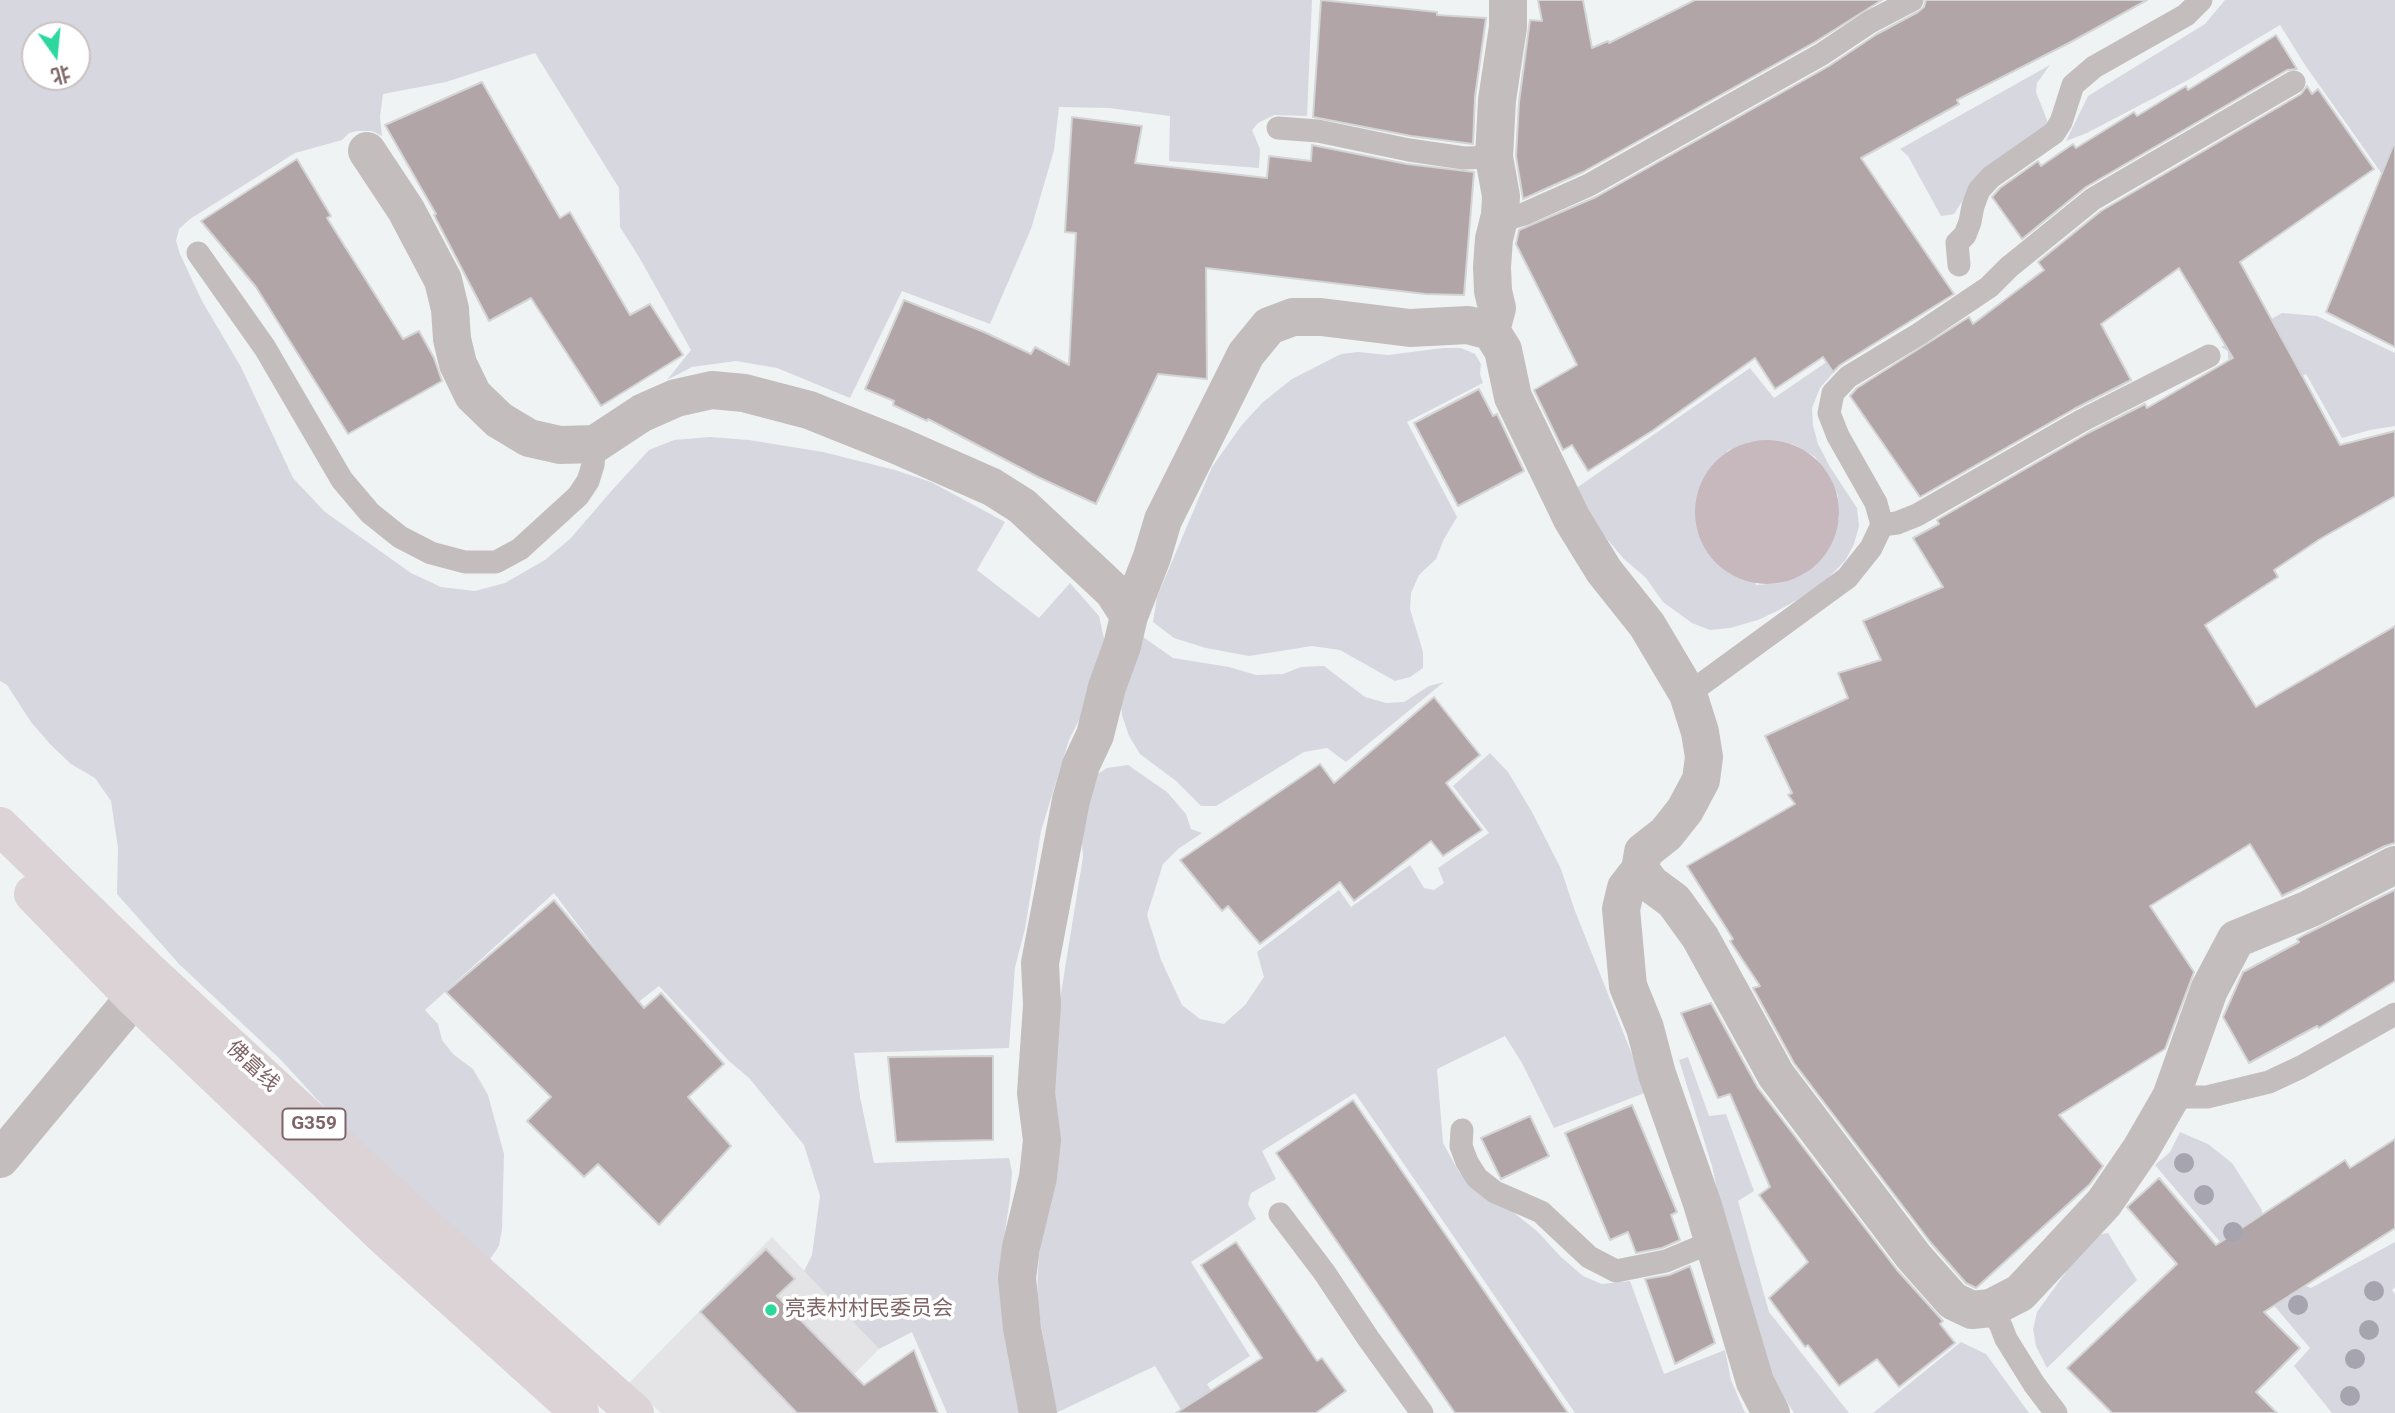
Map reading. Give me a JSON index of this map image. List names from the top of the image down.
{
  "streets": {
    "highway": ["佛富线", "G359"]
  },
  "places": ["亮表村村民委员会"],
  "north": "bottom"
}
